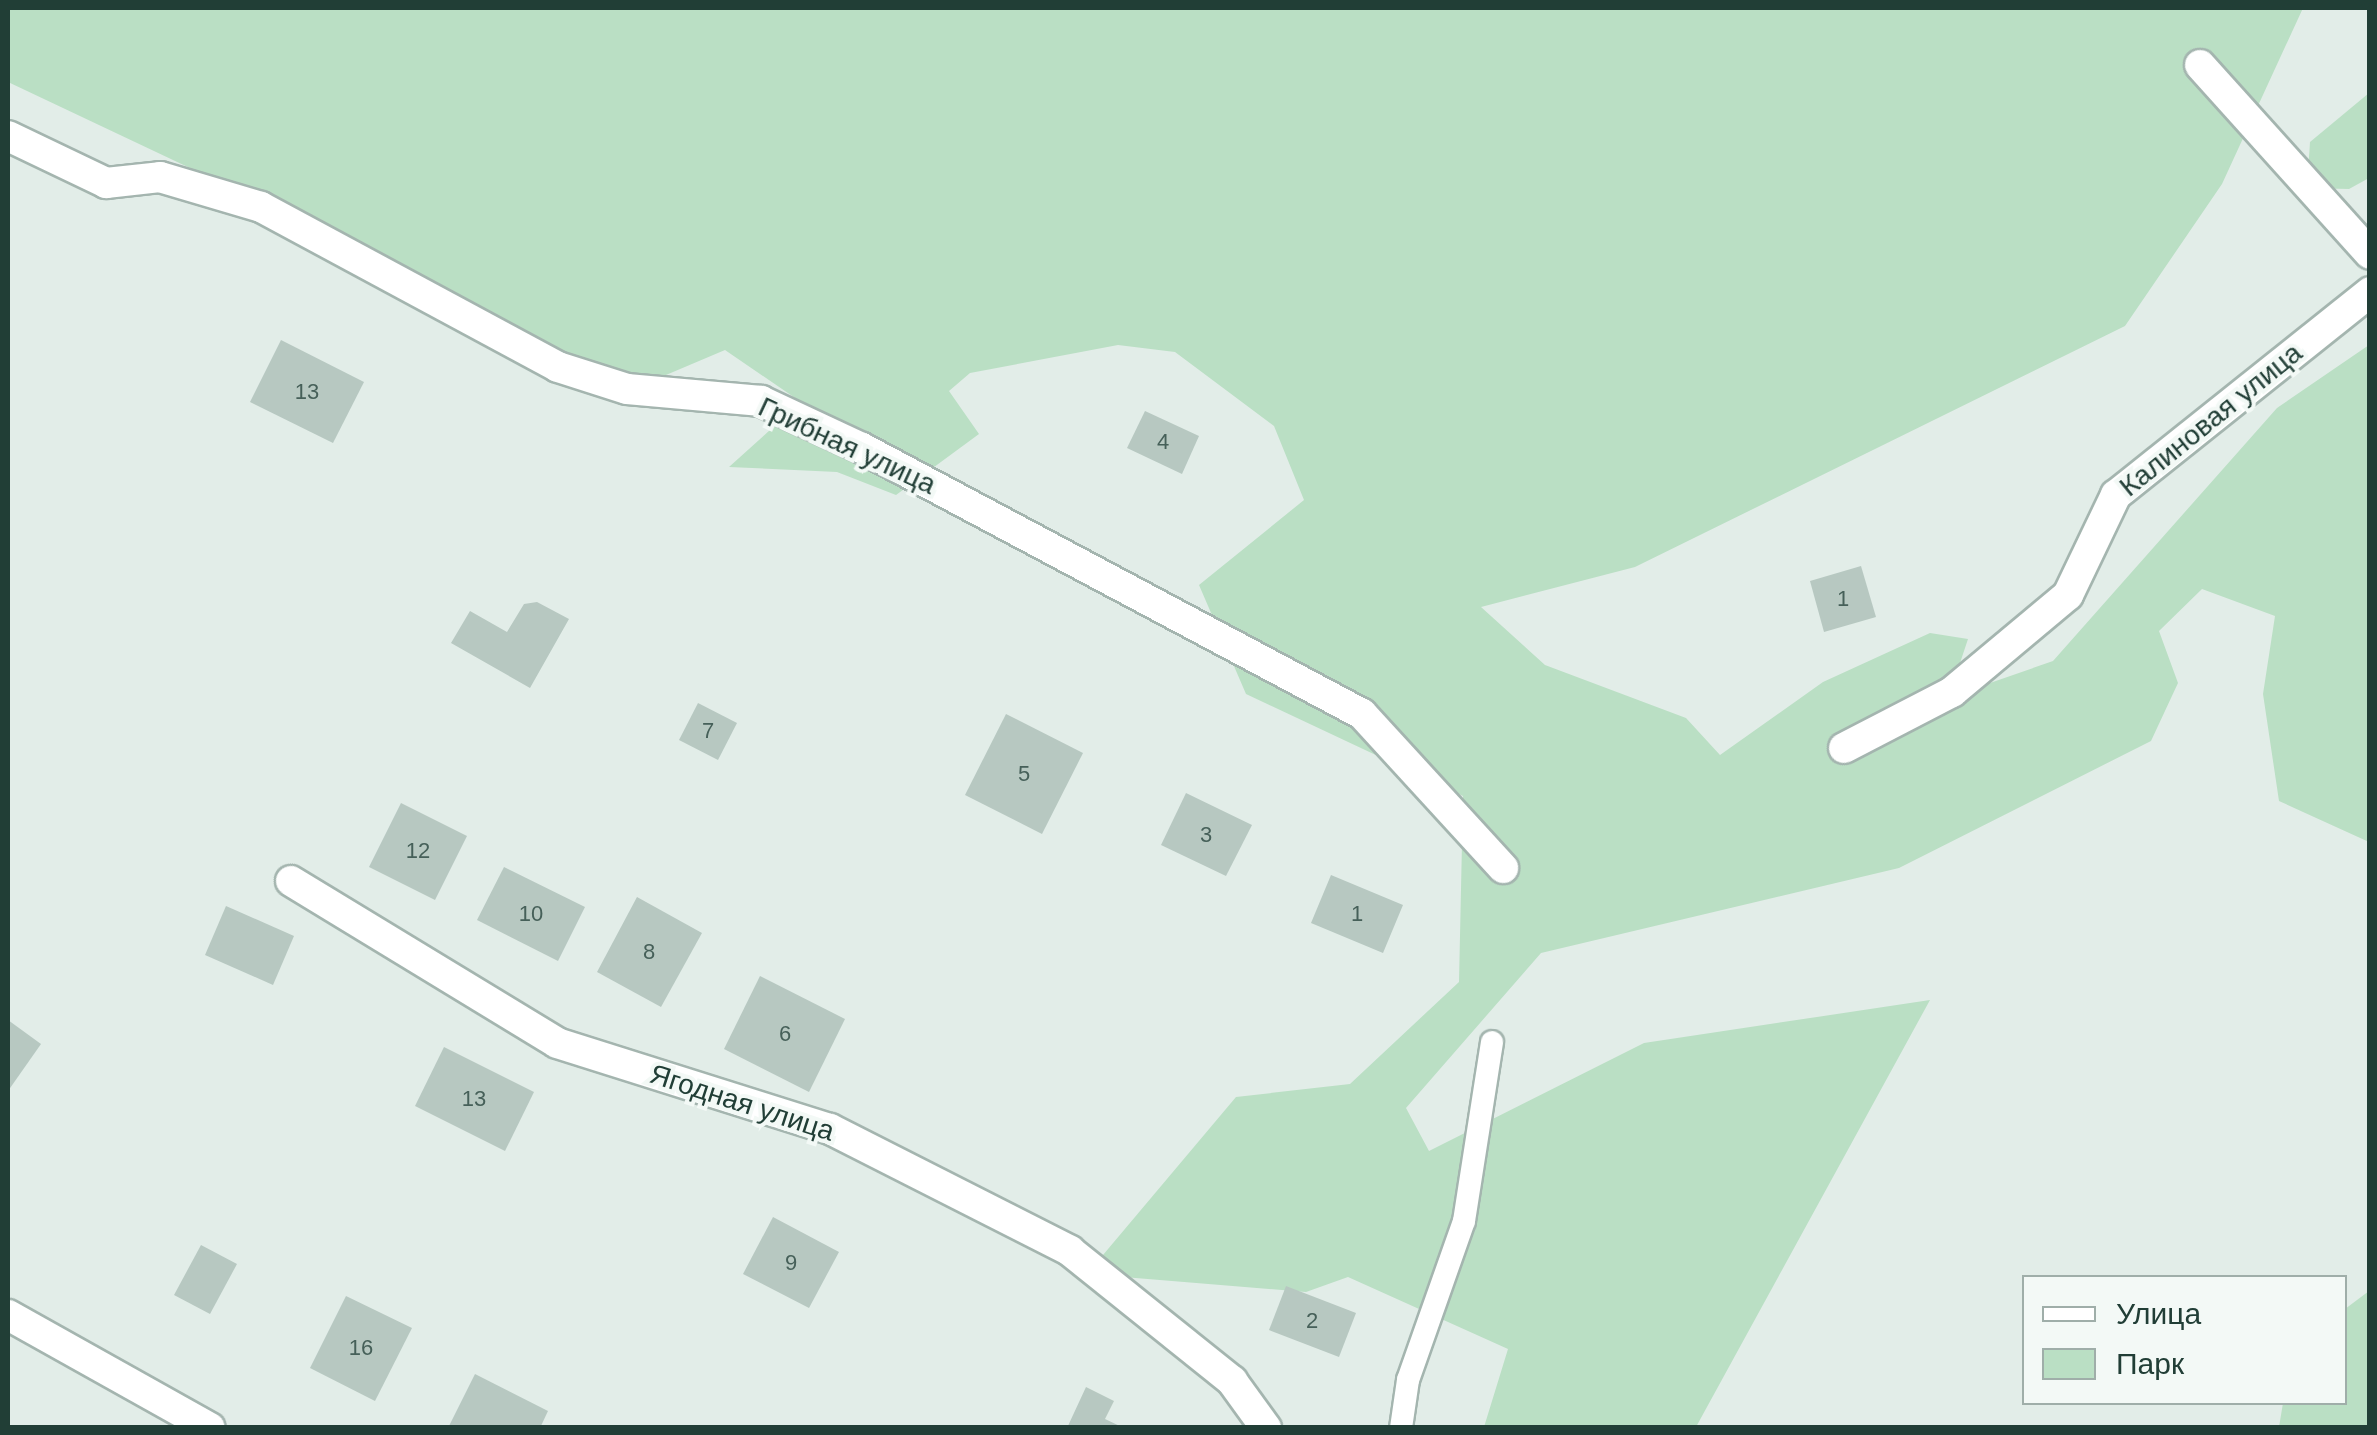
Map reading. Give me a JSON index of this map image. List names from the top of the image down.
{
  "streets": {
    "street": ["Калиновая улица", "Грибная улица", "Ягодная улица"]
  },
  "house_numbers": [
    "13",
    "4",
    "1",
    "7",
    "5",
    "3",
    "12",
    "10",
    "1",
    "8",
    "6",
    "13",
    "9",
    "2",
    "16"
  ],
  "legend": ["Улица", "Парк"]
}
